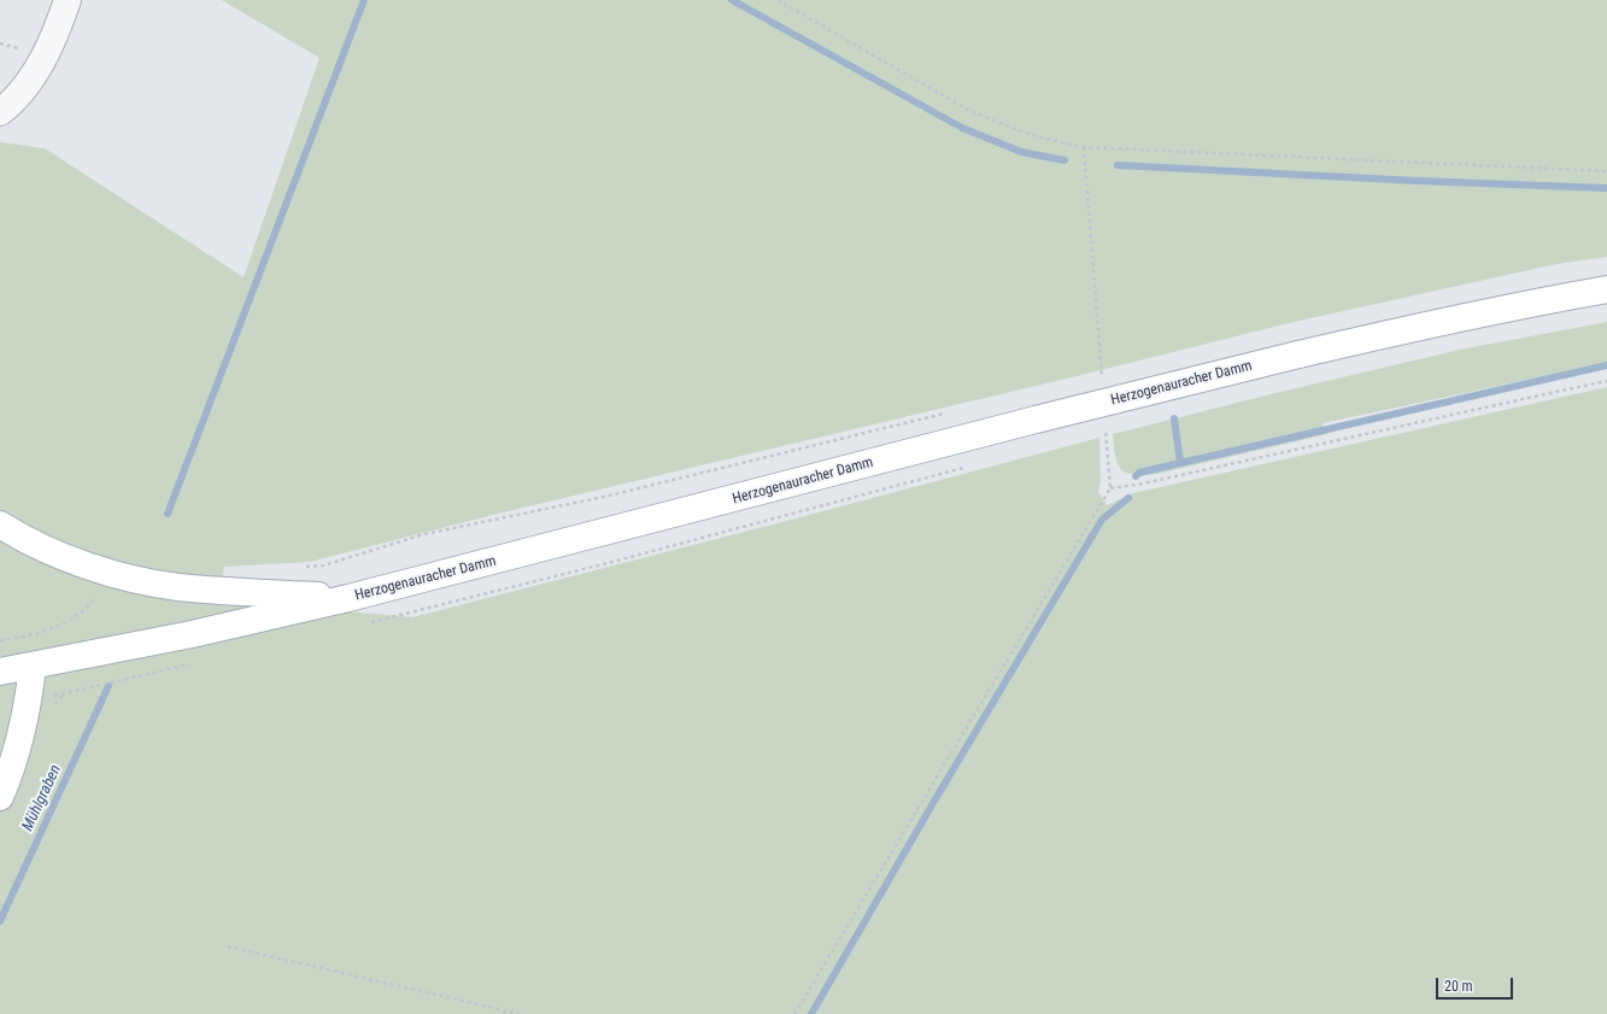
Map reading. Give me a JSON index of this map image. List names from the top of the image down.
{
  "streets": {
    "main road": ["Herzogenauracher Damm"]
  },
  "water": ["Mühlgraben"],
  "scale_bar": "20 m"
}
